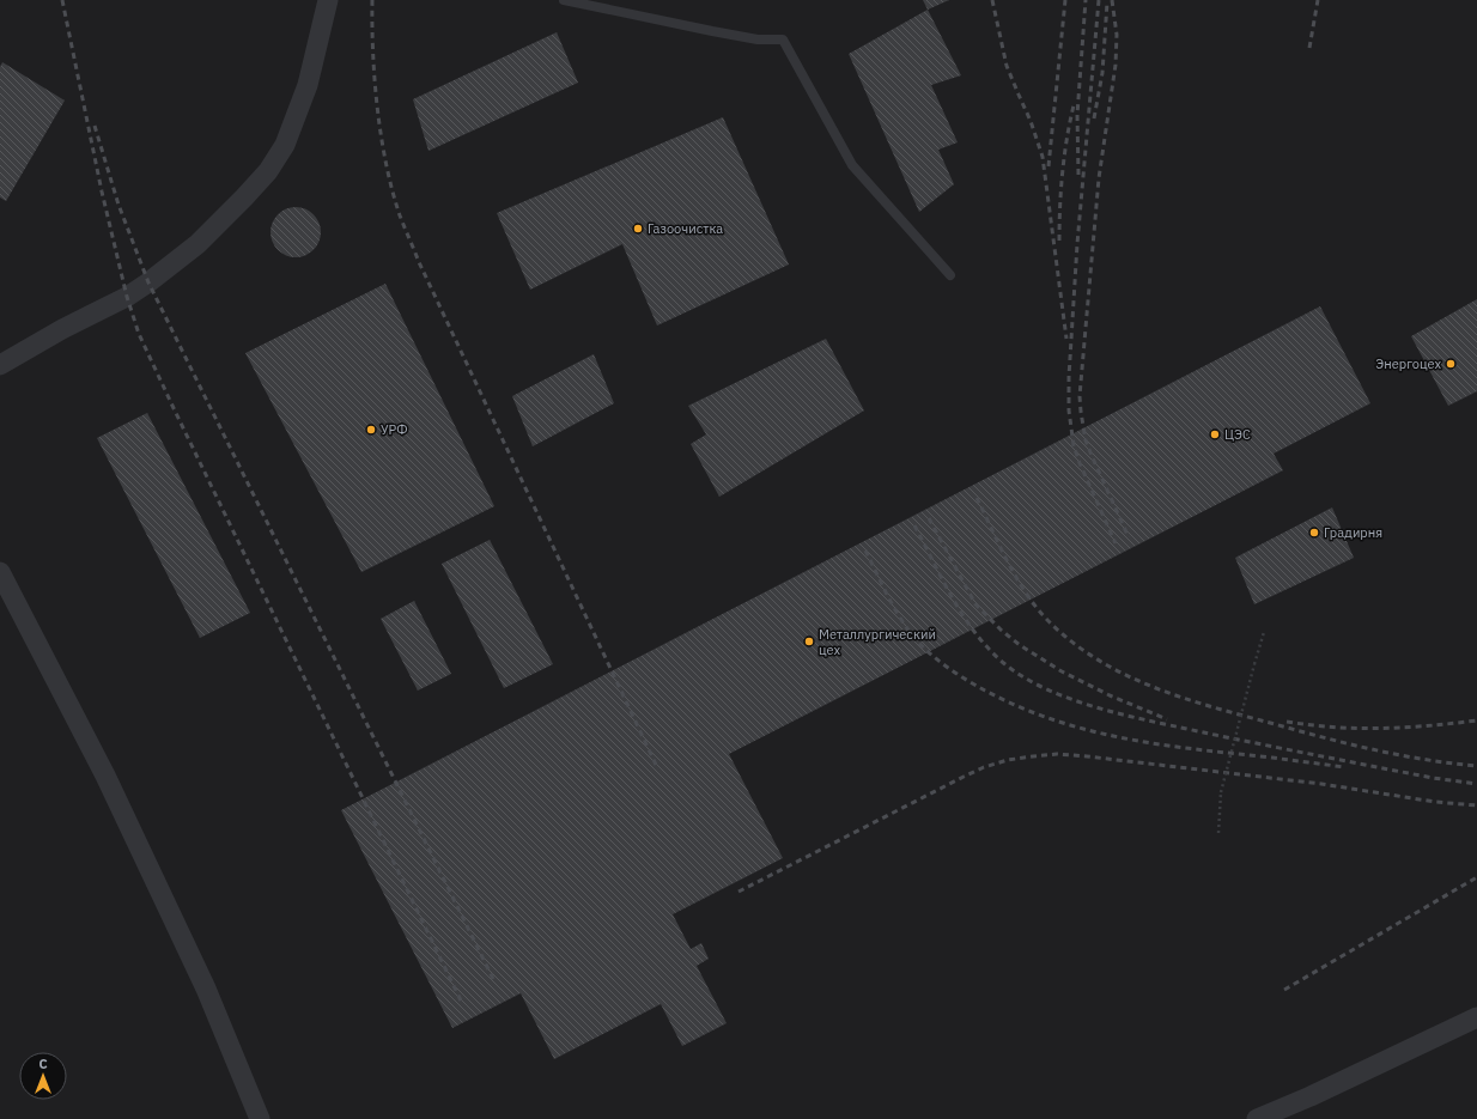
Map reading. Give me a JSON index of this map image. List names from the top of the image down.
{
  "places": [
    "Газоочистка",
    "Энергоцех",
    "УРФ",
    "ЦЭС",
    "Градирня",
    "Металлургический цех"
  ],
  "north": "top"
}
